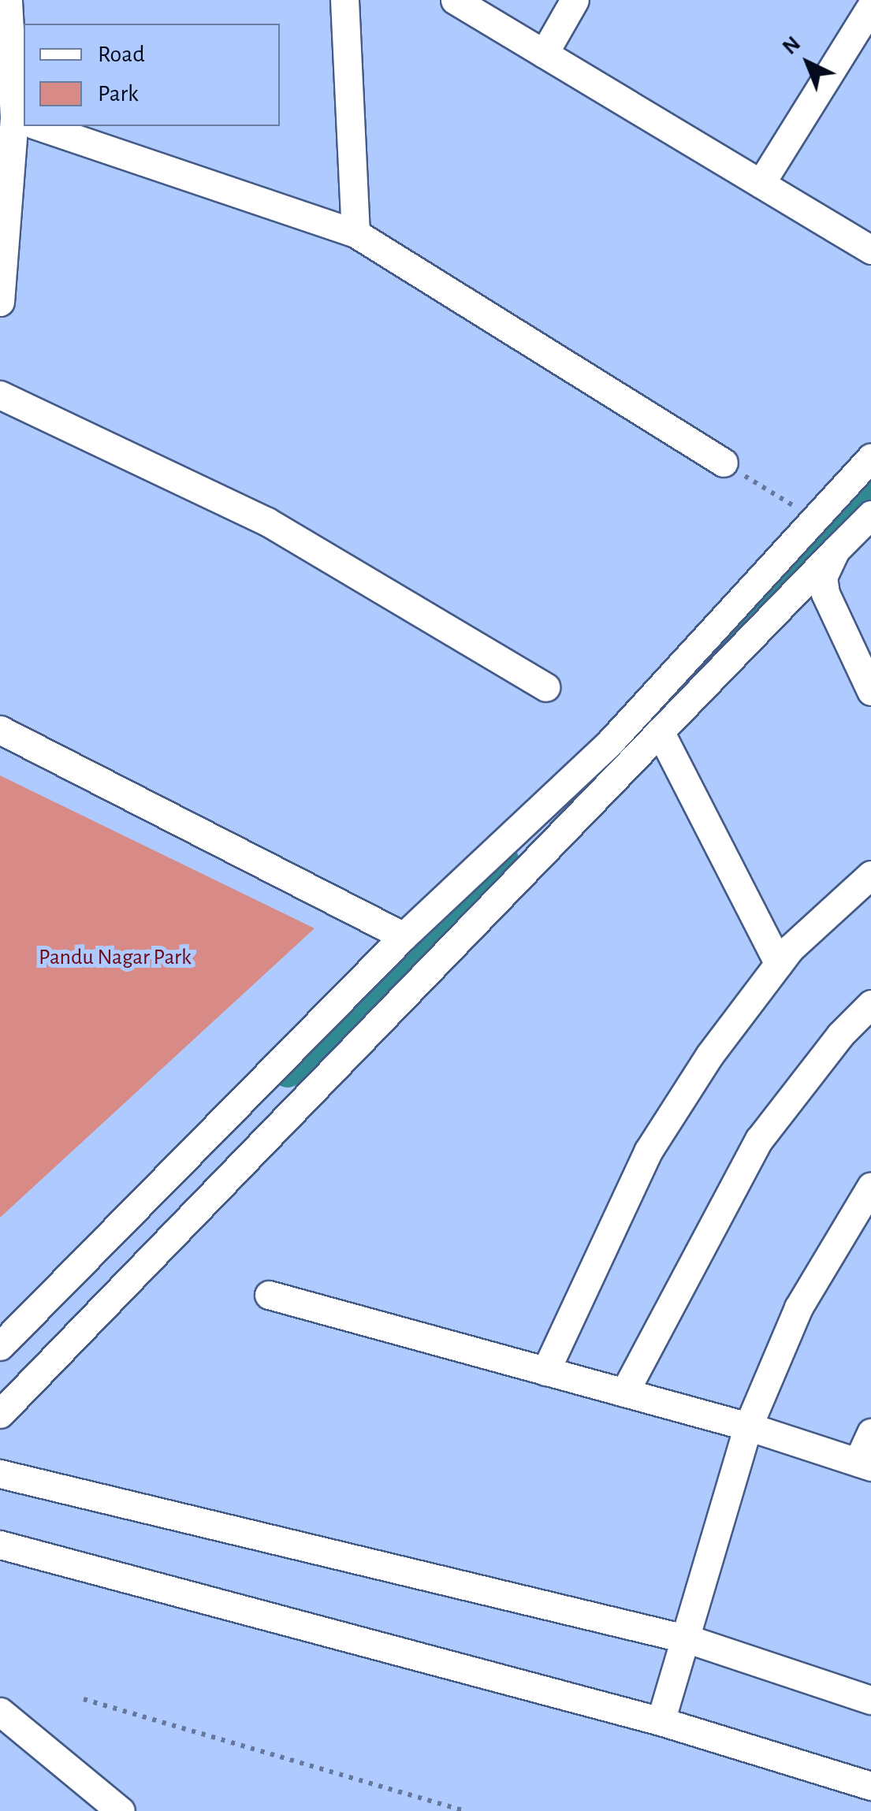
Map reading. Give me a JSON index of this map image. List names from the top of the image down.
{
  "parks": ["Pandu Nagar Park"],
  "legend": ["Road", "Park"],
  "north": "top left"
}
